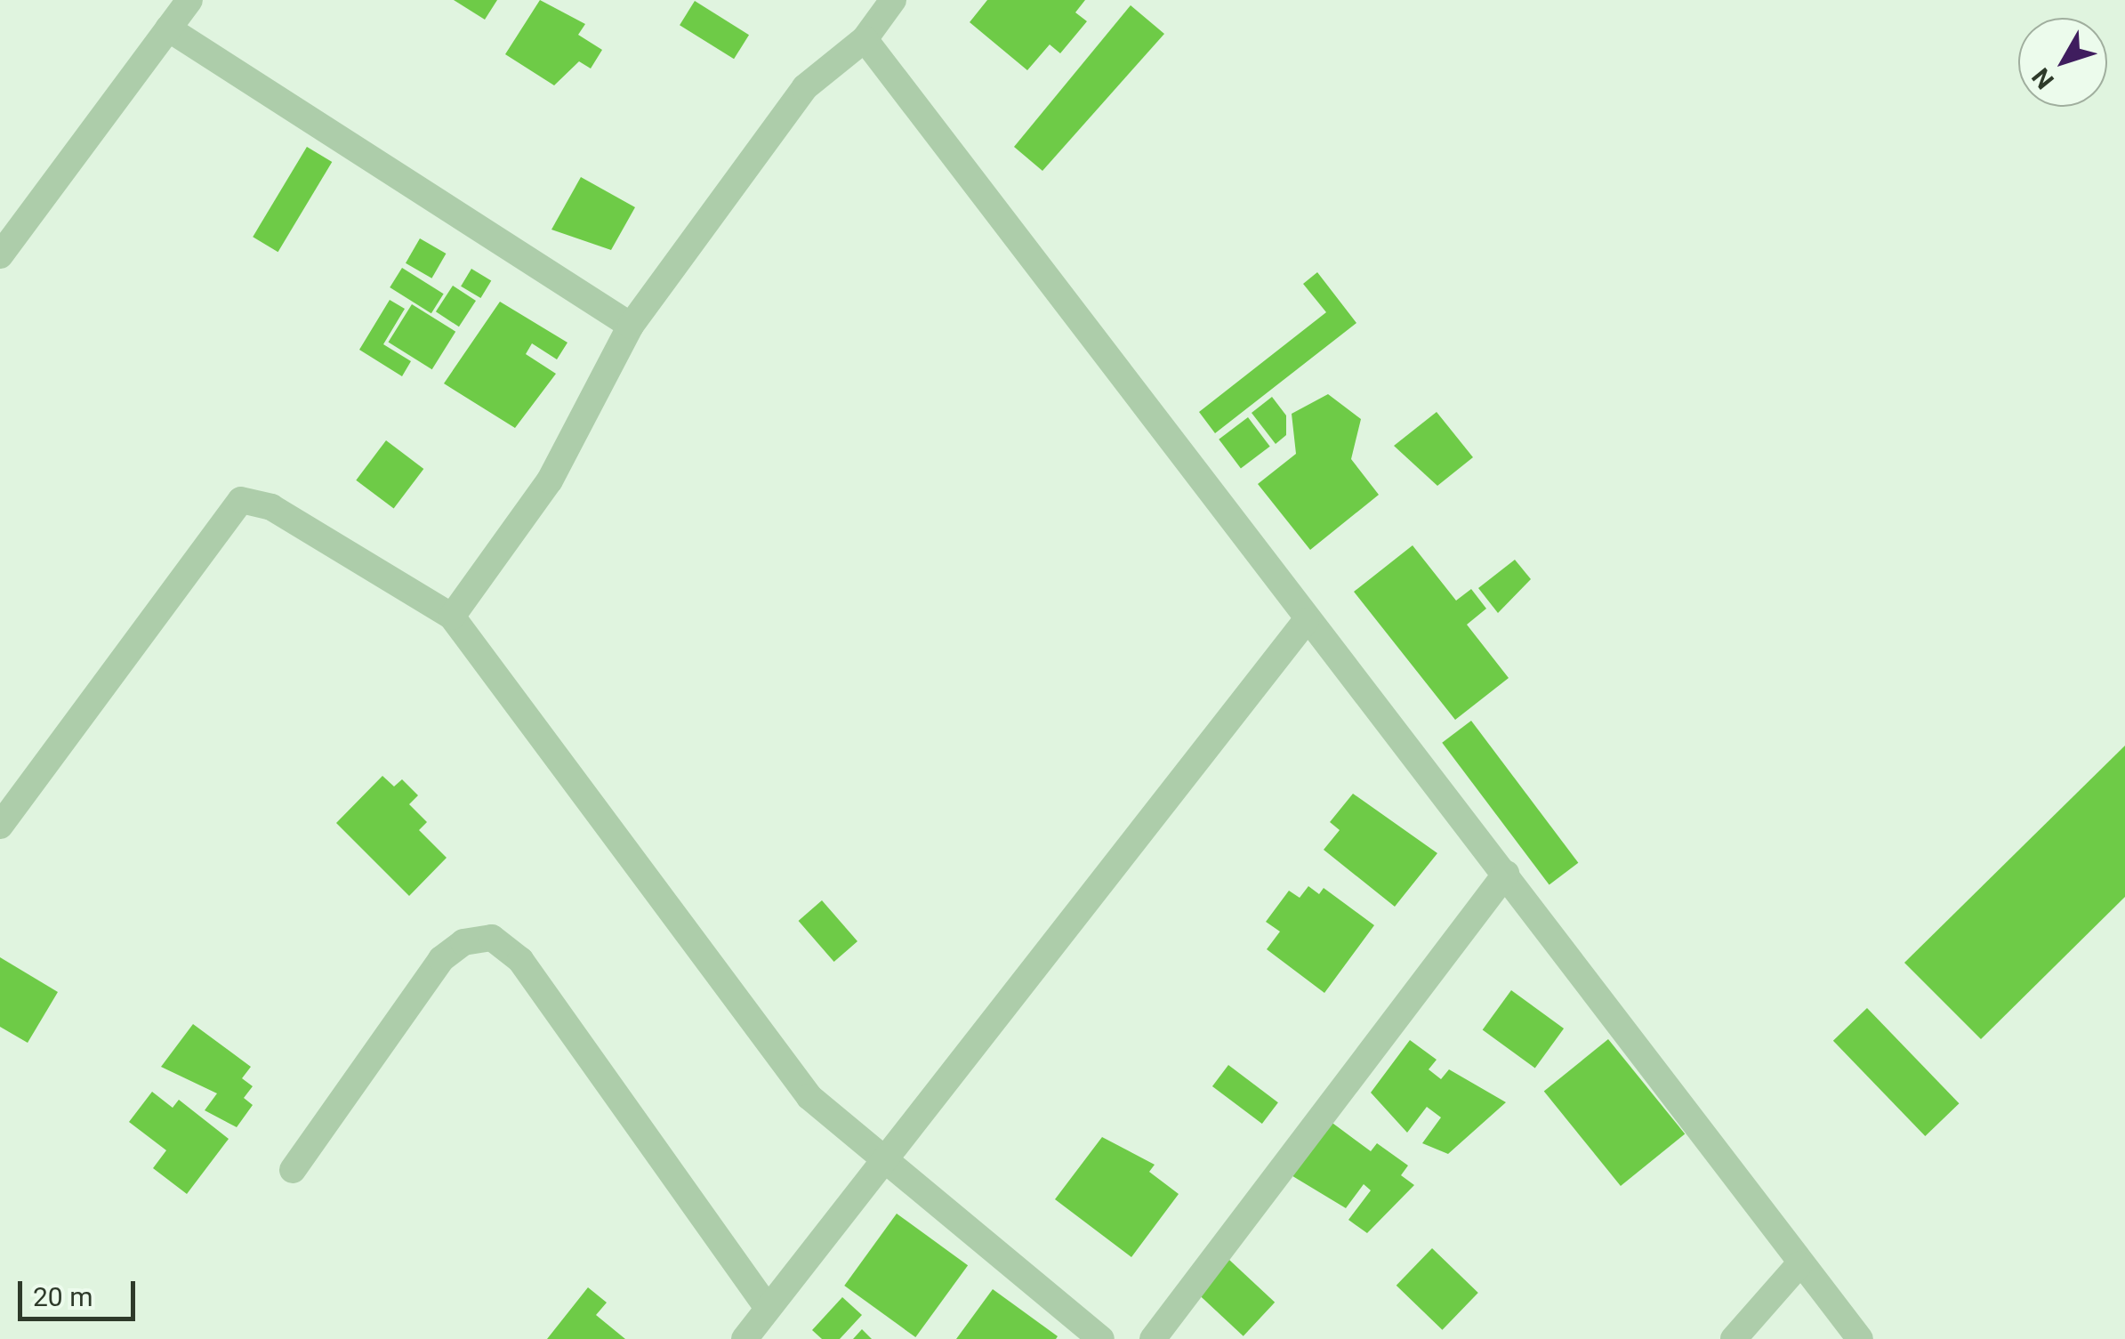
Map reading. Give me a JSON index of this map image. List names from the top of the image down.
{
  "scale_bar": "20 m",
  "north": "bottom left"
}
